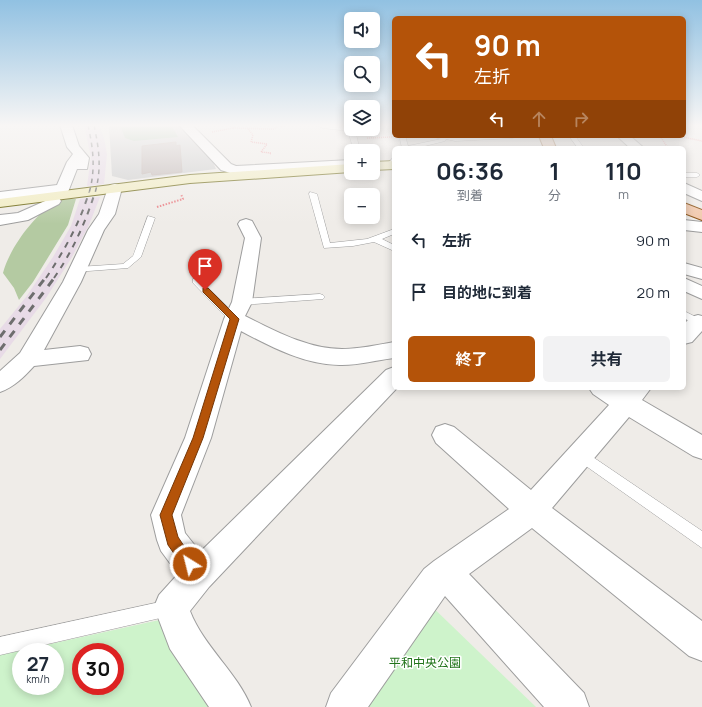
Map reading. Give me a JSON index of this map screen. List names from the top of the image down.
{
  "parks": ["平和中央公園"],
  "page": {
    "map_buttons": ["+", "−"],
    "turn": ["90 m", "左折"],
    "eta": [
      "06:36",
      "到着",
      "1",
      "分",
      "110",
      "m"
    ],
    "list": [
      {
        "name": "左折",
        "value": "90 m"
      },
      {
        "name": "目的地に到着",
        "value": "20 m"
      }
    ],
    "buttons": ["終了", "共有"],
    "speed": "27 km/h",
    "limit": "30"
  }
}
